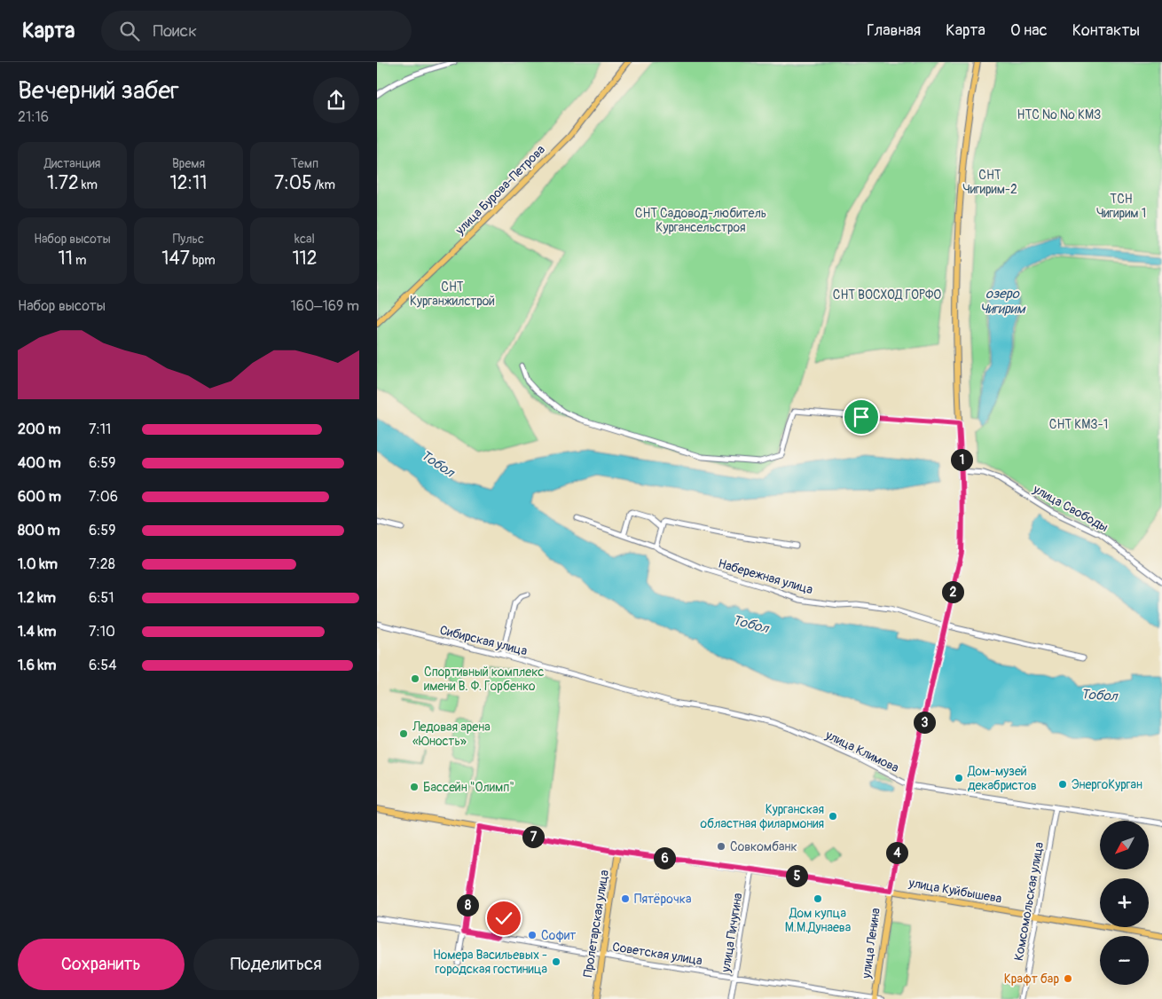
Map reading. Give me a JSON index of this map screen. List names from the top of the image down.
{
  "streets": {
    "main road": [
      "улица Бурова-Петрова",
      "улица Куйбышева",
      "Пролетарская улица",
      "улица Ленина"
    ],
    "street": [
      "улица Свободы",
      "Набережная улица",
      "Сибирская улица",
      "улица Климова",
      "Комсомольская улица",
      "улица Пичугина",
      "Советская улица"
    ]
  },
  "crossings": [
    ["улица Свободы", "улица Ленина"],
    ["Набережная улица", "улица Ленина"],
    ["Сибирская улица", "улица Климова"],
    ["улица Климова", "Комсомольская улица"],
    ["улица Климова", "улица Ленина"],
    ["улица Куйбышева", "Комсомольская улица"],
    ["улица Куйбышева", "Пролетарская улица"],
    ["улица Куйбышева", "улица Пичугина"],
    ["улица Куйбышева", "улица Ленина"],
    ["Пролетарская улица", "Советская улица"],
    ["улица Пичугина", "Советская улица"],
    ["улица Ленина", "Советская улица"]
  ],
  "water": ["озеро Чигирим", "Тобол"],
  "parks": [
    "НТС № № КМЗ",
    "СНТ Чигирим-2",
    "ТСН Чигирим 1",
    "СНТ Садовод-любитель Кургансельстроя",
    "СНТ Курганжилстрой",
    "СНТ ВОСХОД ГОРФО",
    "СНТ КМЗ-1"
  ],
  "places": [
    "Спортивный комплекс имени В. Ф. Горбенко",
    "Ледовая арена «Юность»",
    "Дом-музей декабристов",
    "ЭнергоКурган",
    "Бассейн \"Олимп\"",
    "Курганская областная филармония",
    "Совкомбанк",
    "Пятёрочка",
    "Дом купца М.М.Дунаева",
    "Софит",
    "Номера Васильевых - городская гостиница",
    "Крафт бар"
  ],
  "north": "bottom left",
  "page": {
    "header": "Карта",
    "search": "Поиск",
    "nav": [
      "Главная",
      "Карта",
      "О нас",
      "Контакты"
    ],
    "heading": ["Вечерний забег", "21:16"],
    "stats": [
      ["Дистанция", "1.72 km"],
      ["Время", "12:11"],
      ["Темп", "7:05 /km"],
      ["Набор высоты", "11 m"],
      ["Пульс", "147 bpm"],
      ["kcal", "112"]
    ],
    "chart": ["Набор высоты", "160–169 m"],
    "list": [
      {
        "name": "200 m",
        "note": "7:11"
      },
      {
        "name": "400 m",
        "note": "6:59"
      },
      {
        "name": "600 m",
        "note": "7:06"
      },
      {
        "name": "800 m",
        "note": "6:59"
      },
      {
        "name": "1.0 km",
        "note": "7:28"
      },
      {
        "name": "1.2 km",
        "note": "6:51"
      },
      {
        "name": "1.4 km",
        "note": "7:10"
      },
      {
        "name": "1.6 km",
        "note": "6:54"
      }
    ],
    "pins": [
      "1",
      "2",
      "3",
      "7",
      "4",
      "6",
      "5",
      "8"
    ],
    "map_buttons": ["+", "−"],
    "buttons": ["Сохранить", "Поделиться"]
  }
}
